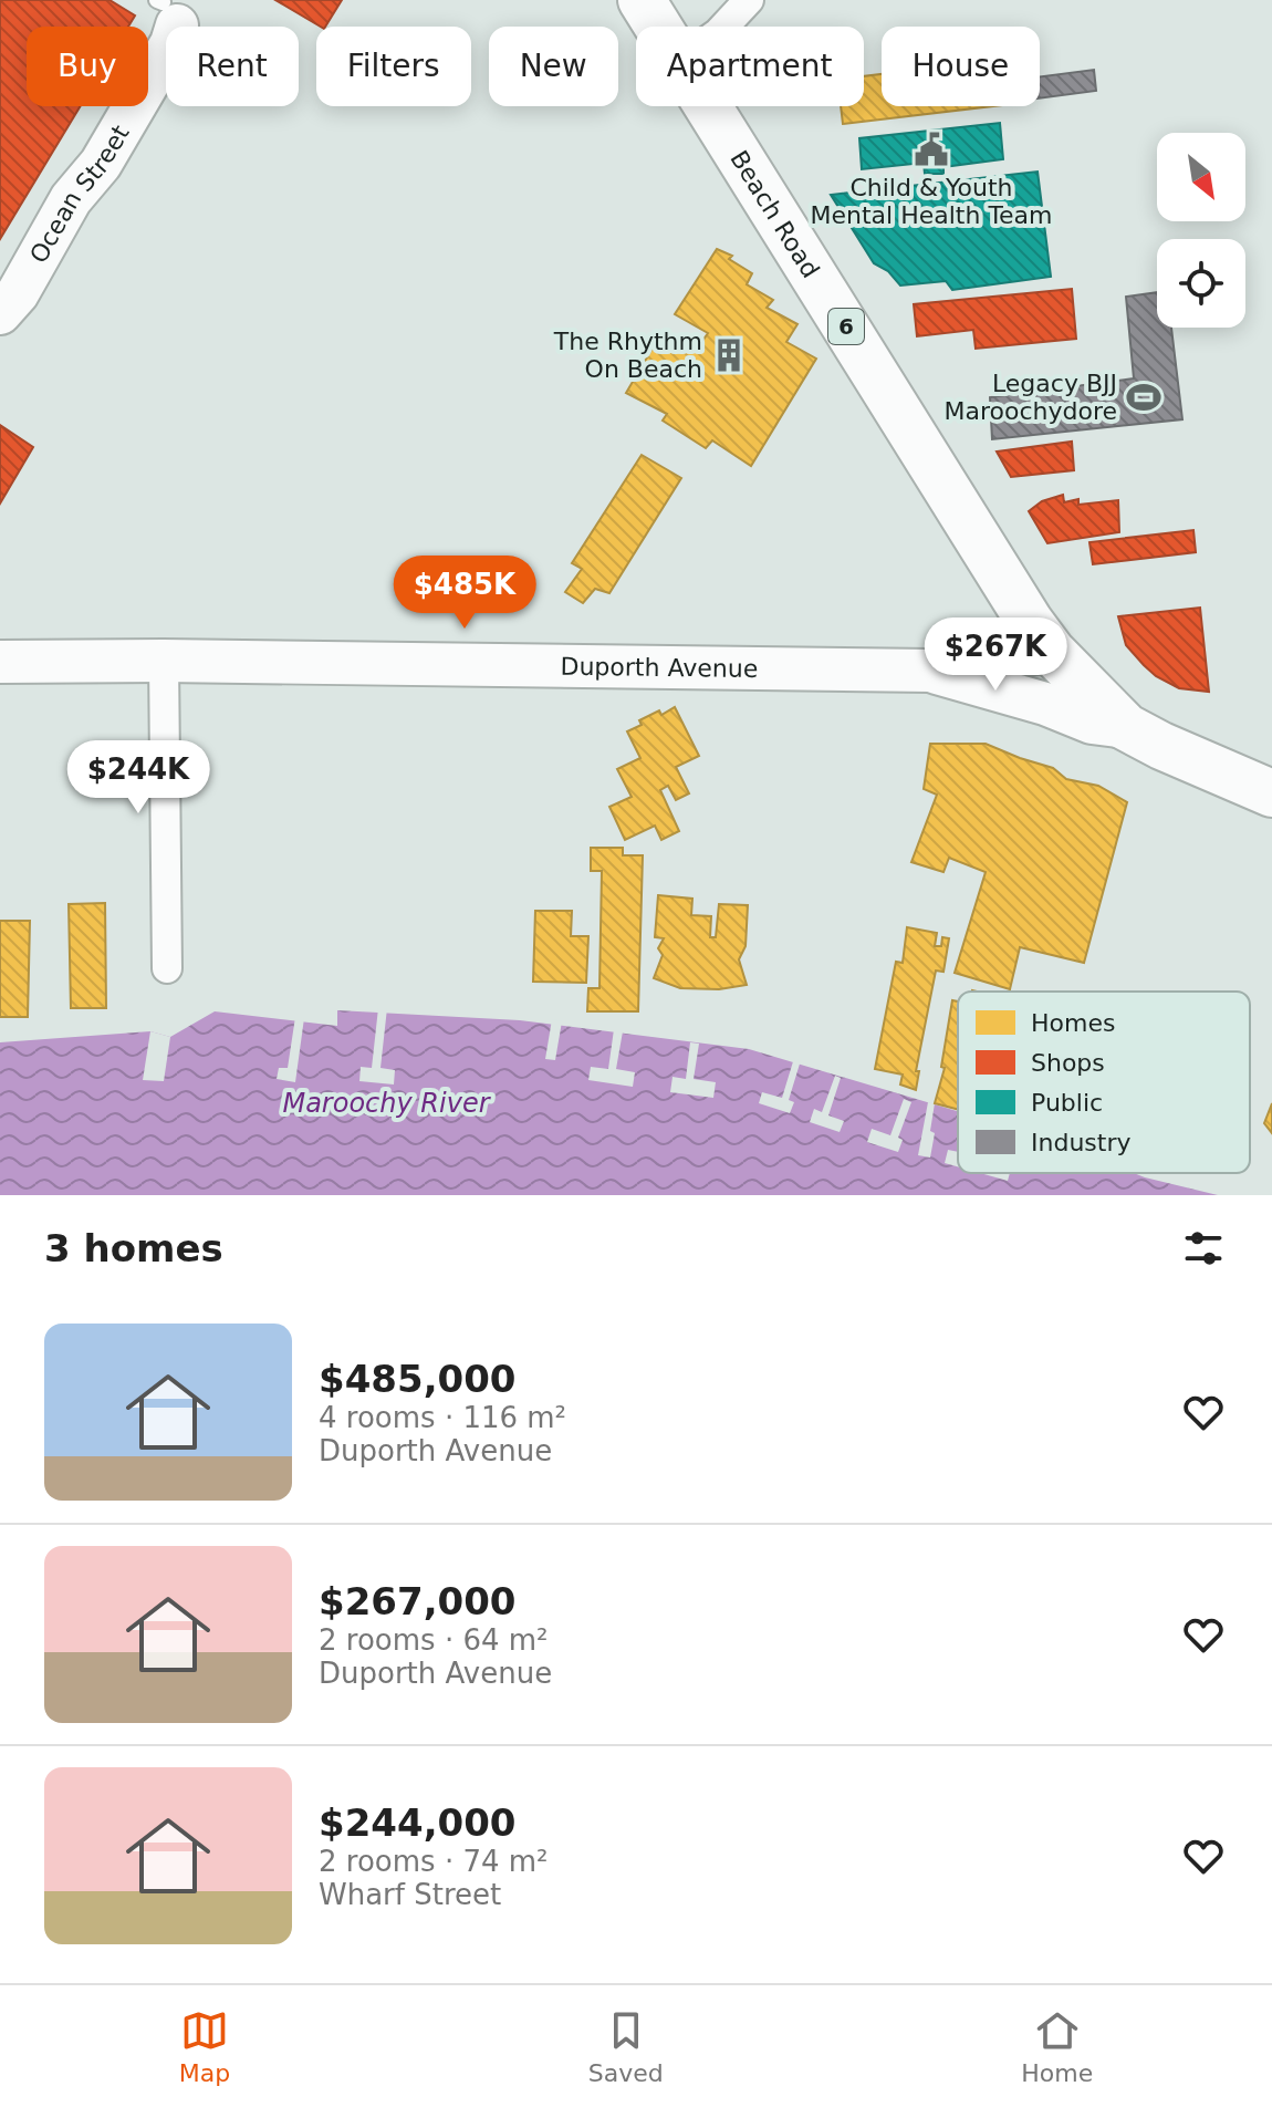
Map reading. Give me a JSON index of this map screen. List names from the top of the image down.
{
  "streets": {
    "main road": ["Beach Road", "6"],
    "street": ["Ocean Street", "Duporth Avenue"]
  },
  "crossings": [
    ["Beach Road", "6"],
    ["Beach Road", "Duporth Avenue"],
    ["6", "Duporth Avenue"]
  ],
  "water": ["Maroochy River"],
  "places": {
    "public building": ["Child & Youth Mental Health Team"],
    "building": ["The Rhythm On Beach"],
    "sports": ["Legacy BJJ Maroochydore"]
  },
  "legend": [
    "Homes",
    "Shops",
    "Public",
    "Industry"
  ],
  "north": "bottom right",
  "page": {
    "chip": [
      "Buy",
      "Rent",
      "Filters",
      "New",
      "Apartment",
      "House"
    ],
    "price": ["$485K", "$267K", "$244K"],
    "heading": "3 homes",
    "list": [
      {
        "name": "$485,000",
        "note": "4 rooms · 116 m² · Duporth Avenue"
      },
      {
        "name": "$267,000",
        "note": "2 rooms · 64 m² · Duporth Avenue"
      },
      {
        "name": "$244,000",
        "note": "2 rooms · 74 m² · Wharf Street"
      }
    ],
    "tabs": ["Map", "Saved", "Home"]
  }
}
